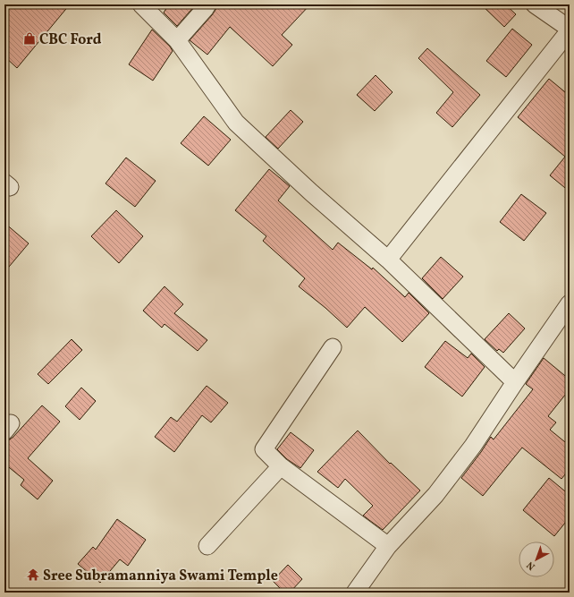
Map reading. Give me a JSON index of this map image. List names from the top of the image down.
{
  "places": {
    "shop": ["CBC Ford"],
    "temple": ["Sree Subramanniya Swami Temple"]
  },
  "north": "bottom left"
}
